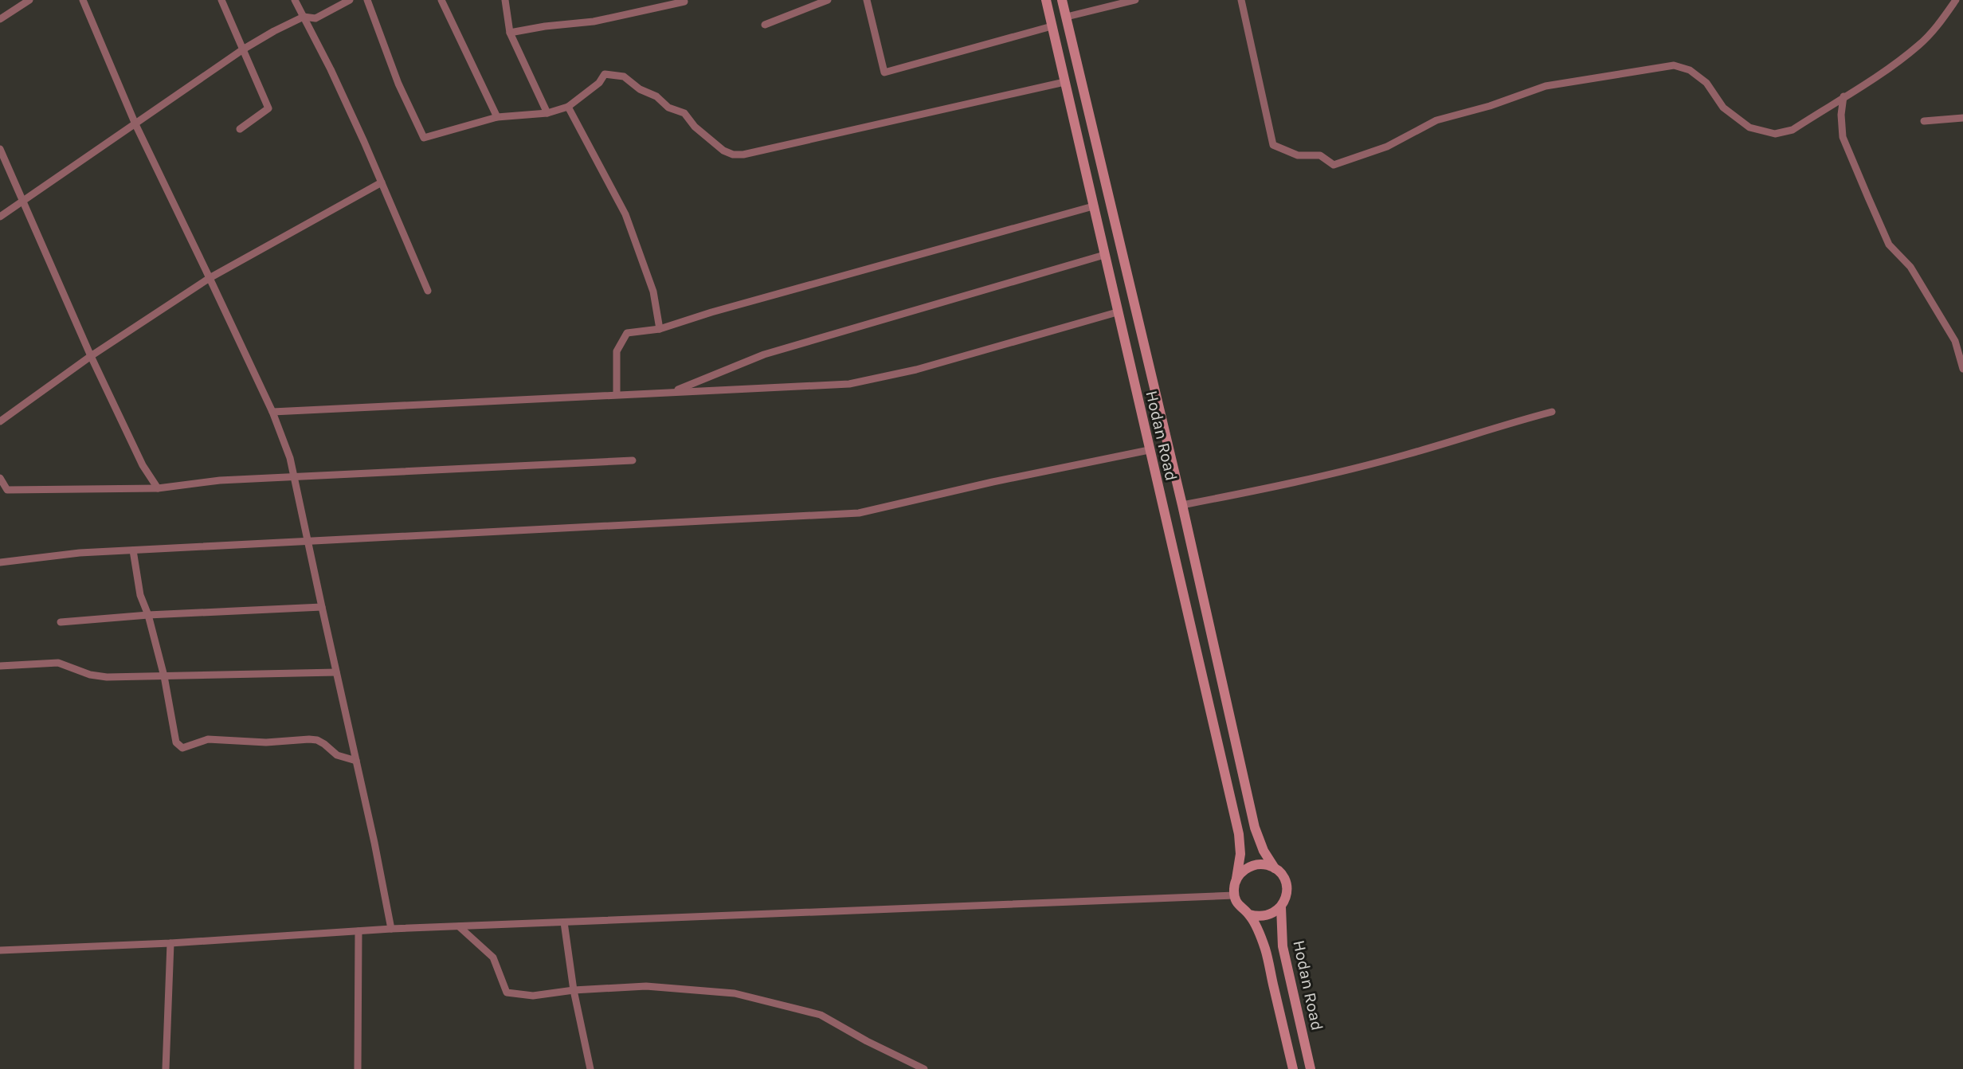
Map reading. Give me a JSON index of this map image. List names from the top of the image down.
{
  "streets": {
    "main road": ["Hodan Road"]
  }
}
